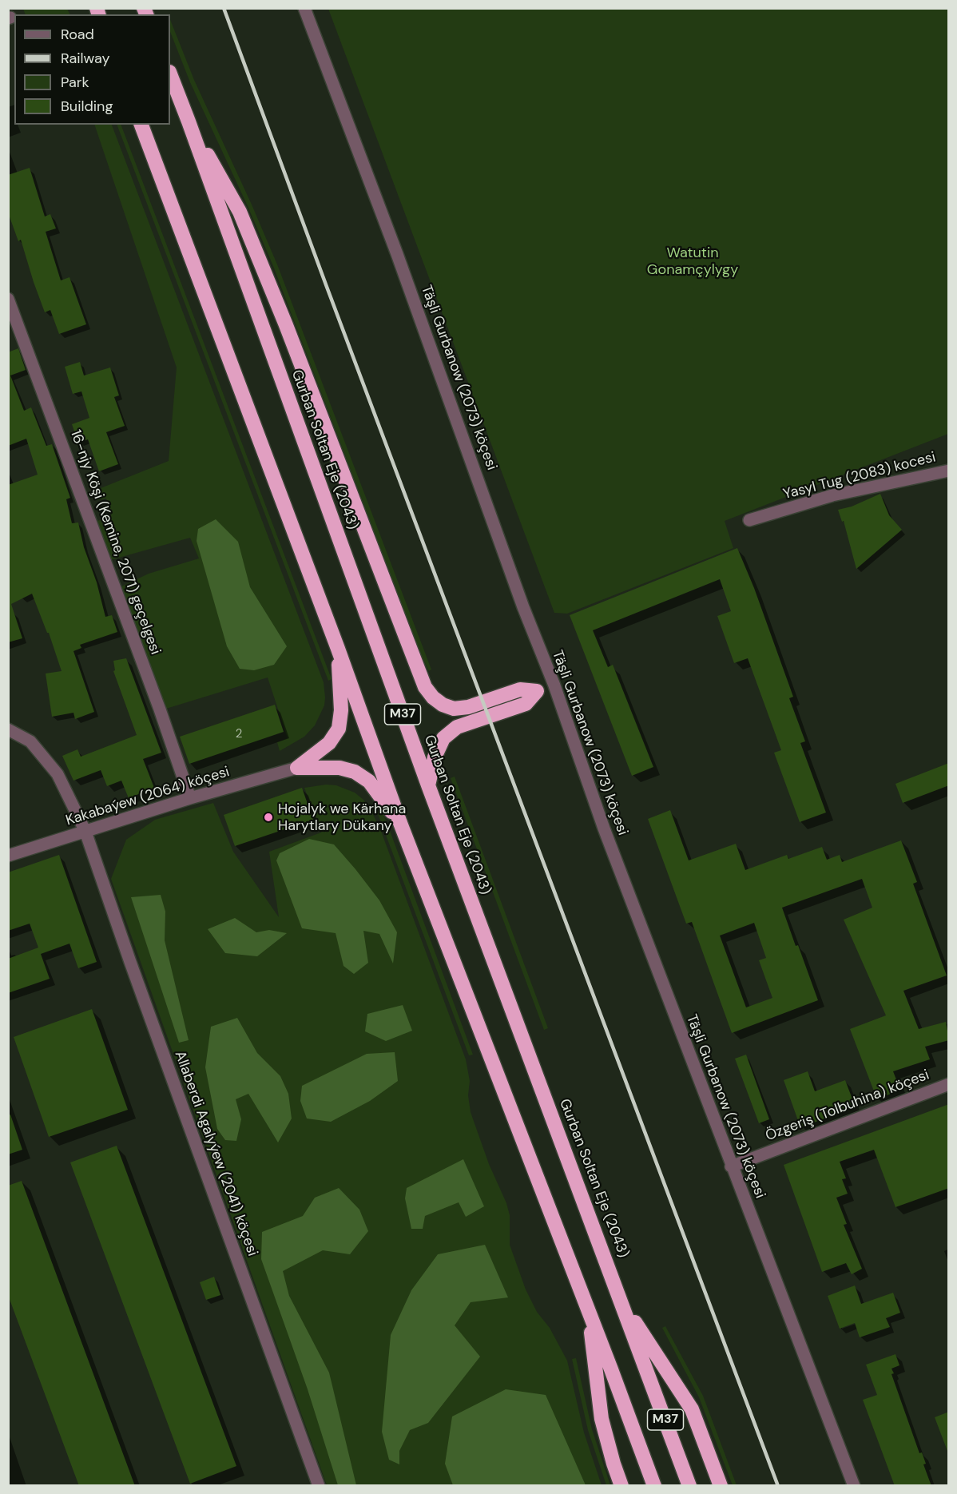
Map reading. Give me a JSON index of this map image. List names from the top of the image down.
{
  "streets": {
    "highway": ["Gurban Soltan Eje (2043)", "M37"],
    "street": [
      "Täşli Gurbanow (2073) köçesi",
      "Yasyl Tug (2083) kocesi",
      "16-njy Köşi (Kemine, 2071) geçelgesi",
      "Kakabaýew (2064) köçesi",
      "Özgeriş (Tolbuhina) köçesi",
      "Allaberdi Agalyýew (2041) köçesi"
    ]
  },
  "crossings": [
    ["Täşli Gurbanow (2073) köçesi", "Özgeriş (Tolbuhina) köçesi"],
    ["16-njy Köşi (Kemine, 2071) geçelgesi", "Kakabaýew (2064) köçesi"],
    ["Kakabaýew (2064) köçesi", "Allaberdi Agalyýew (2041) köçesi"]
  ],
  "parks": ["Watutin Gonamçylygy"],
  "places": ["Hojalyk we Kärhana Harytlary Dükany"],
  "house_numbers": ["2"],
  "legend": [
    "Road",
    "Railway",
    "Park",
    "Building"
  ]
}
